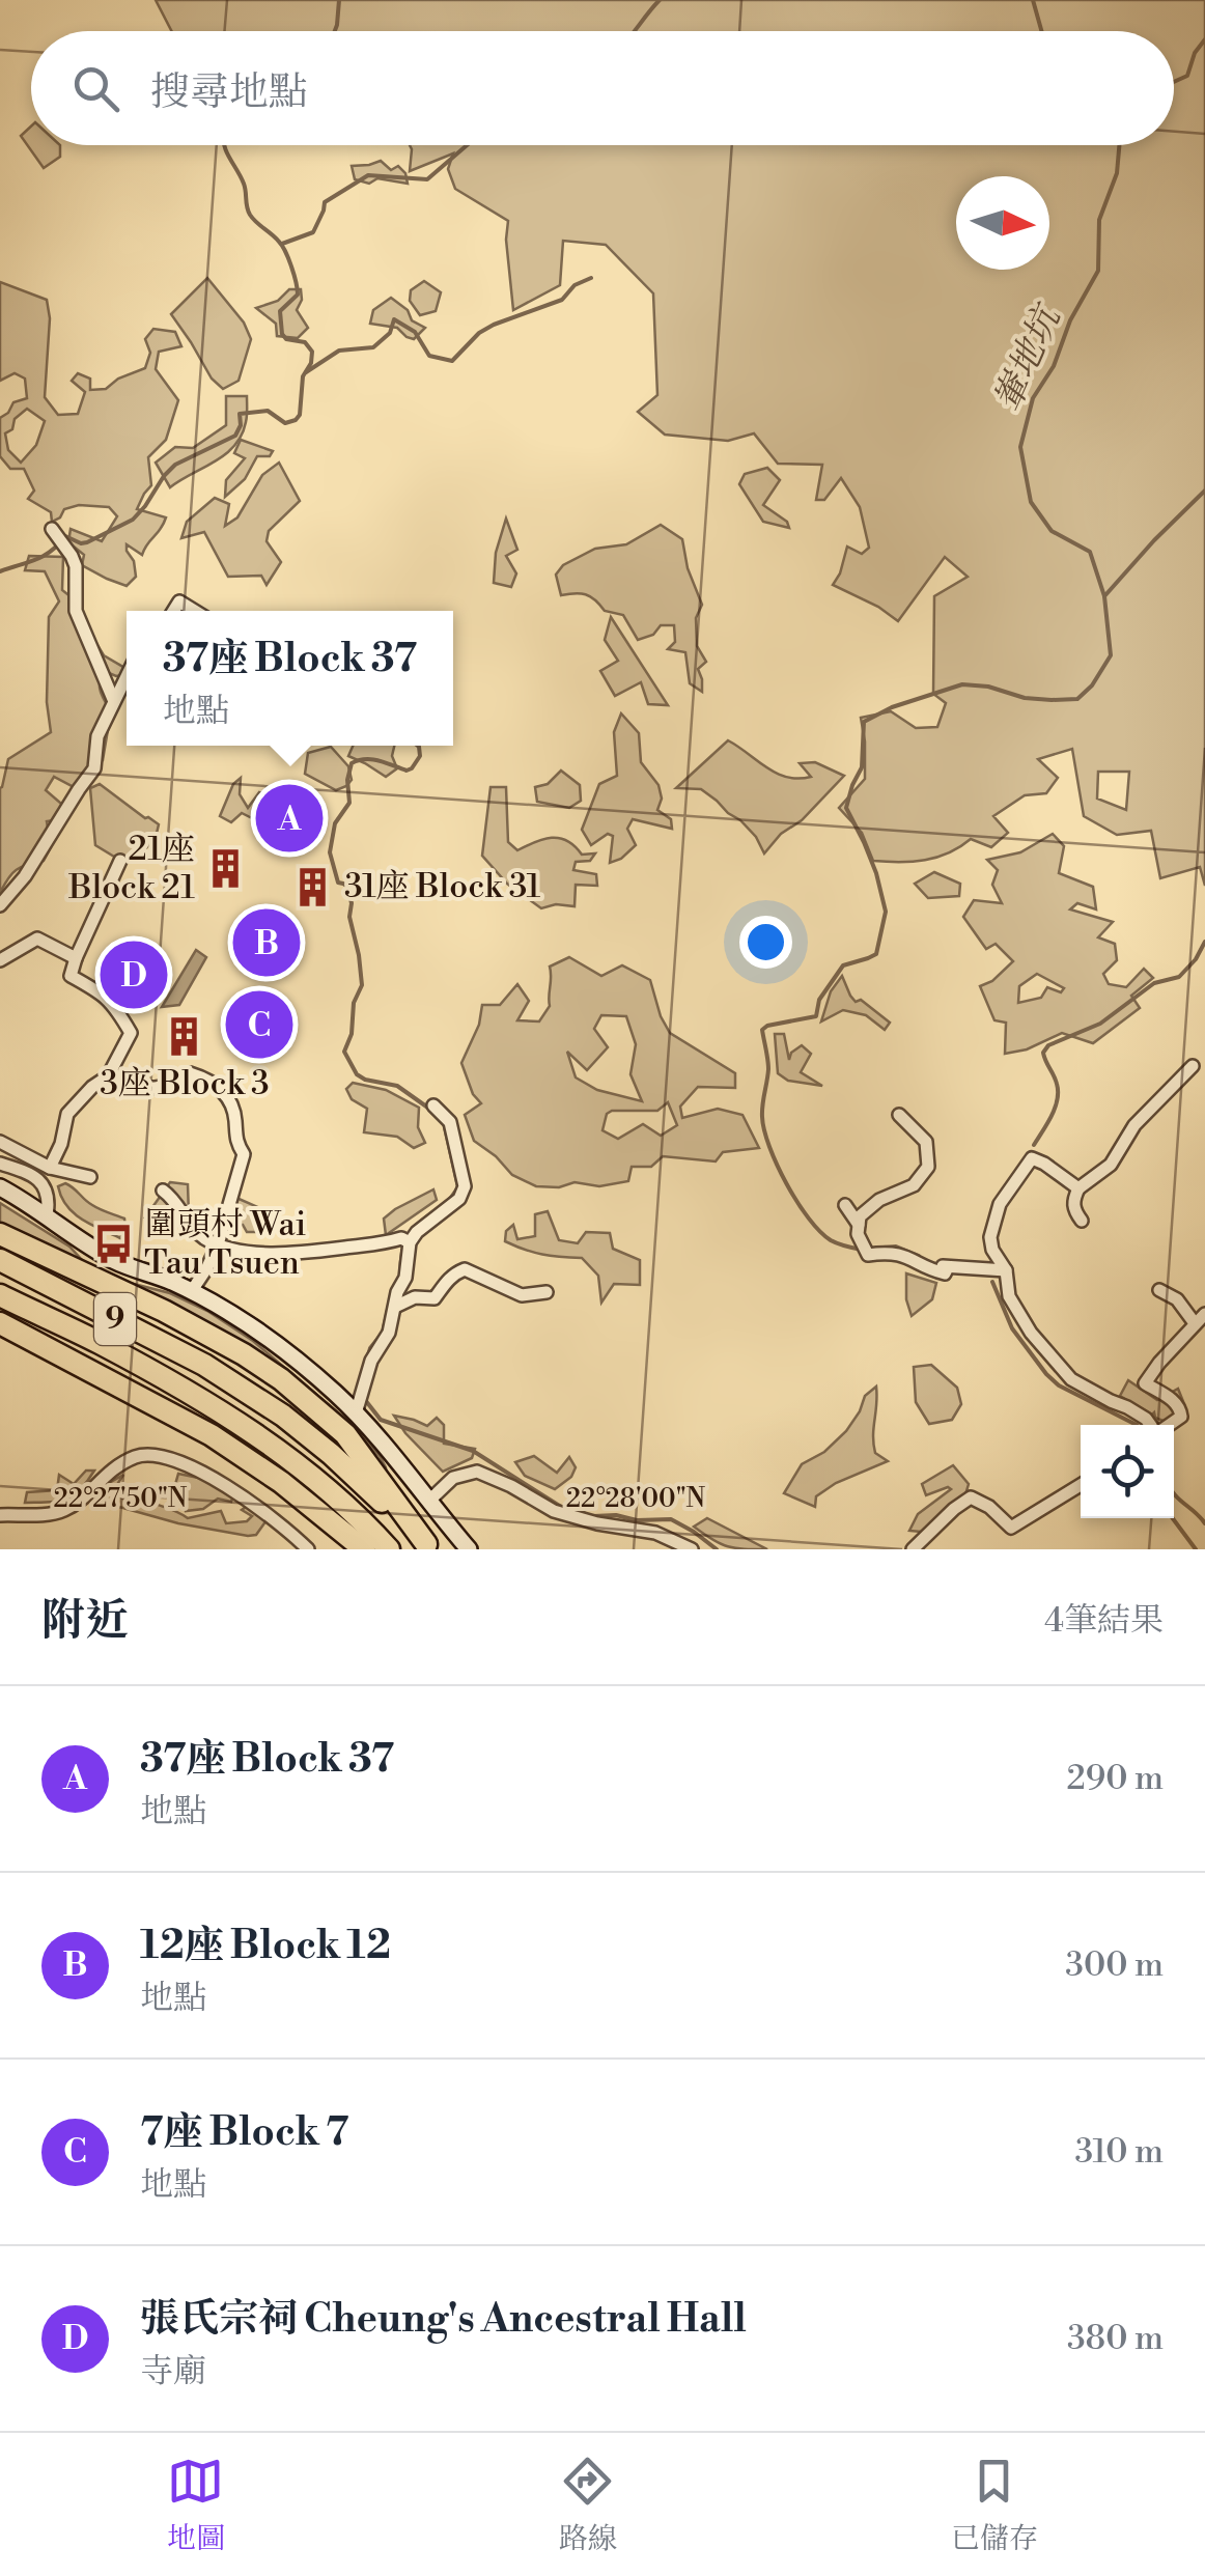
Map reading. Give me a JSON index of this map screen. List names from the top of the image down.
{
  "streets": {
    "highway": ["9"]
  },
  "water": ["輋地坑"],
  "places": {
    "building": ["21座 Block 21", "31座 Block 31", "3座 Block 3"],
    "bus stop": ["圍頭村 Wai Tau Tsuen"]
  },
  "north": "right",
  "page": {
    "search": "搜尋地點",
    "popup": ["37座 Block 37", "地點"],
    "pins": [
      "A",
      "B",
      "D",
      "C"
    ],
    "heading": ["附近", "4筆結果"],
    "list": [
      {
        "mark": "A",
        "name": "37座 Block 37",
        "note": "地點",
        "value": "290 m"
      },
      {
        "mark": "B",
        "name": "12座 Block 12",
        "note": "地點",
        "value": "300 m"
      },
      {
        "mark": "C",
        "name": "7座 Block 7",
        "note": "地點",
        "value": "310 m"
      },
      {
        "mark": "D",
        "name": "張氏宗祠 Cheung's Ancestral Hall",
        "note": "寺廟",
        "value": "380 m"
      }
    ],
    "nav": ["地圖", "路線", "已儲存"]
  },
  "coordinates": ["22°27'50\"N", "22°28'00\"N"]
}
